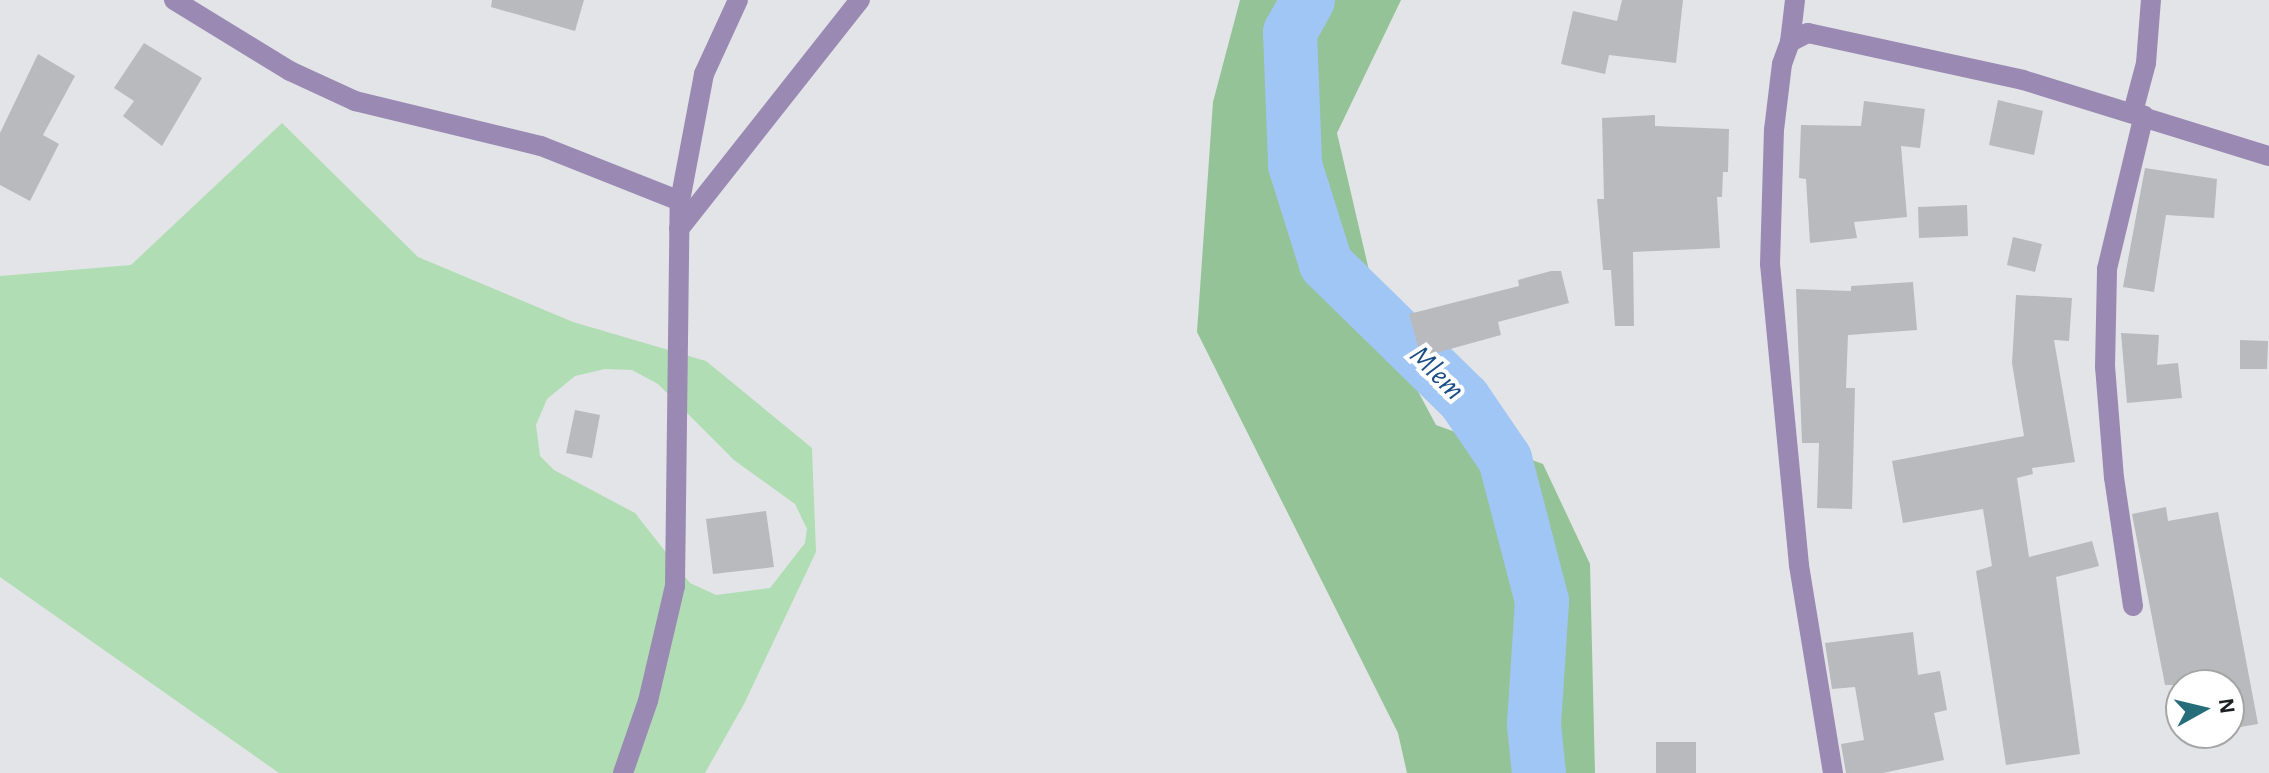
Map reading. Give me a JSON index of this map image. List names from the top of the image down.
{
  "water": ["Mlem"],
  "north": "right"
}
